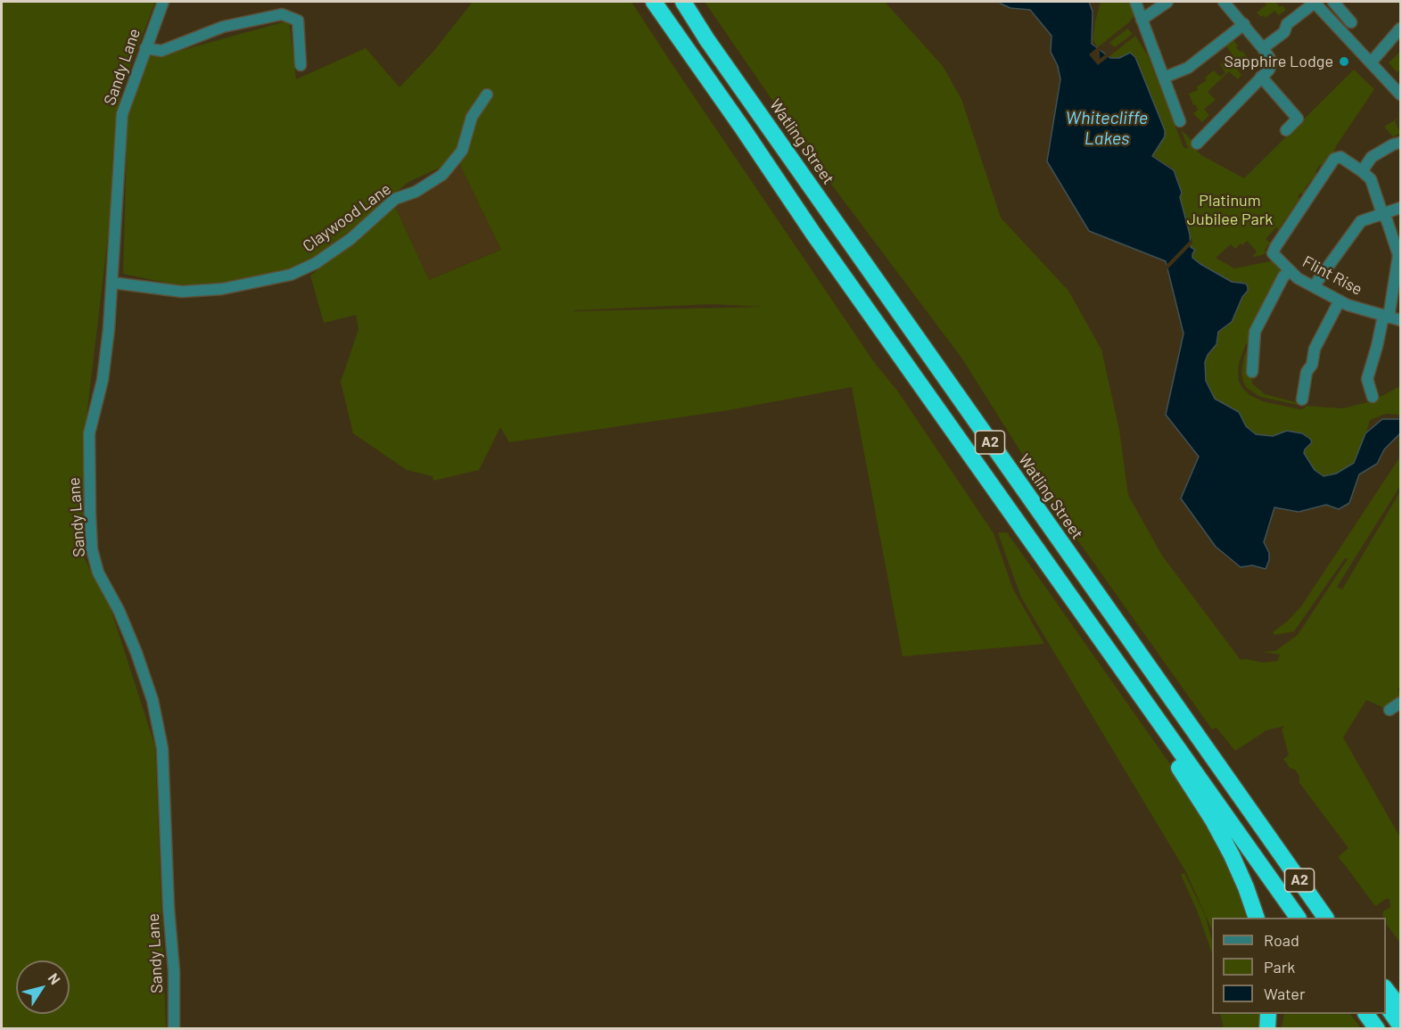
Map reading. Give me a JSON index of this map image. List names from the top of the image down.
{
  "streets": {
    "highway": ["Watling Street", "A2"],
    "street": ["Sandy Lane", "Claywood Lane", "Flint Rise"]
  },
  "crossings": [
    ["Sandy Lane", "Claywood Lane"]
  ],
  "water": ["Whitecliffe Lakes"],
  "parks": ["Platinum Jubilee Park"],
  "places": ["Sapphire Lodge"],
  "legend": ["Road", "Park", "Water"],
  "north": "top right"
}
